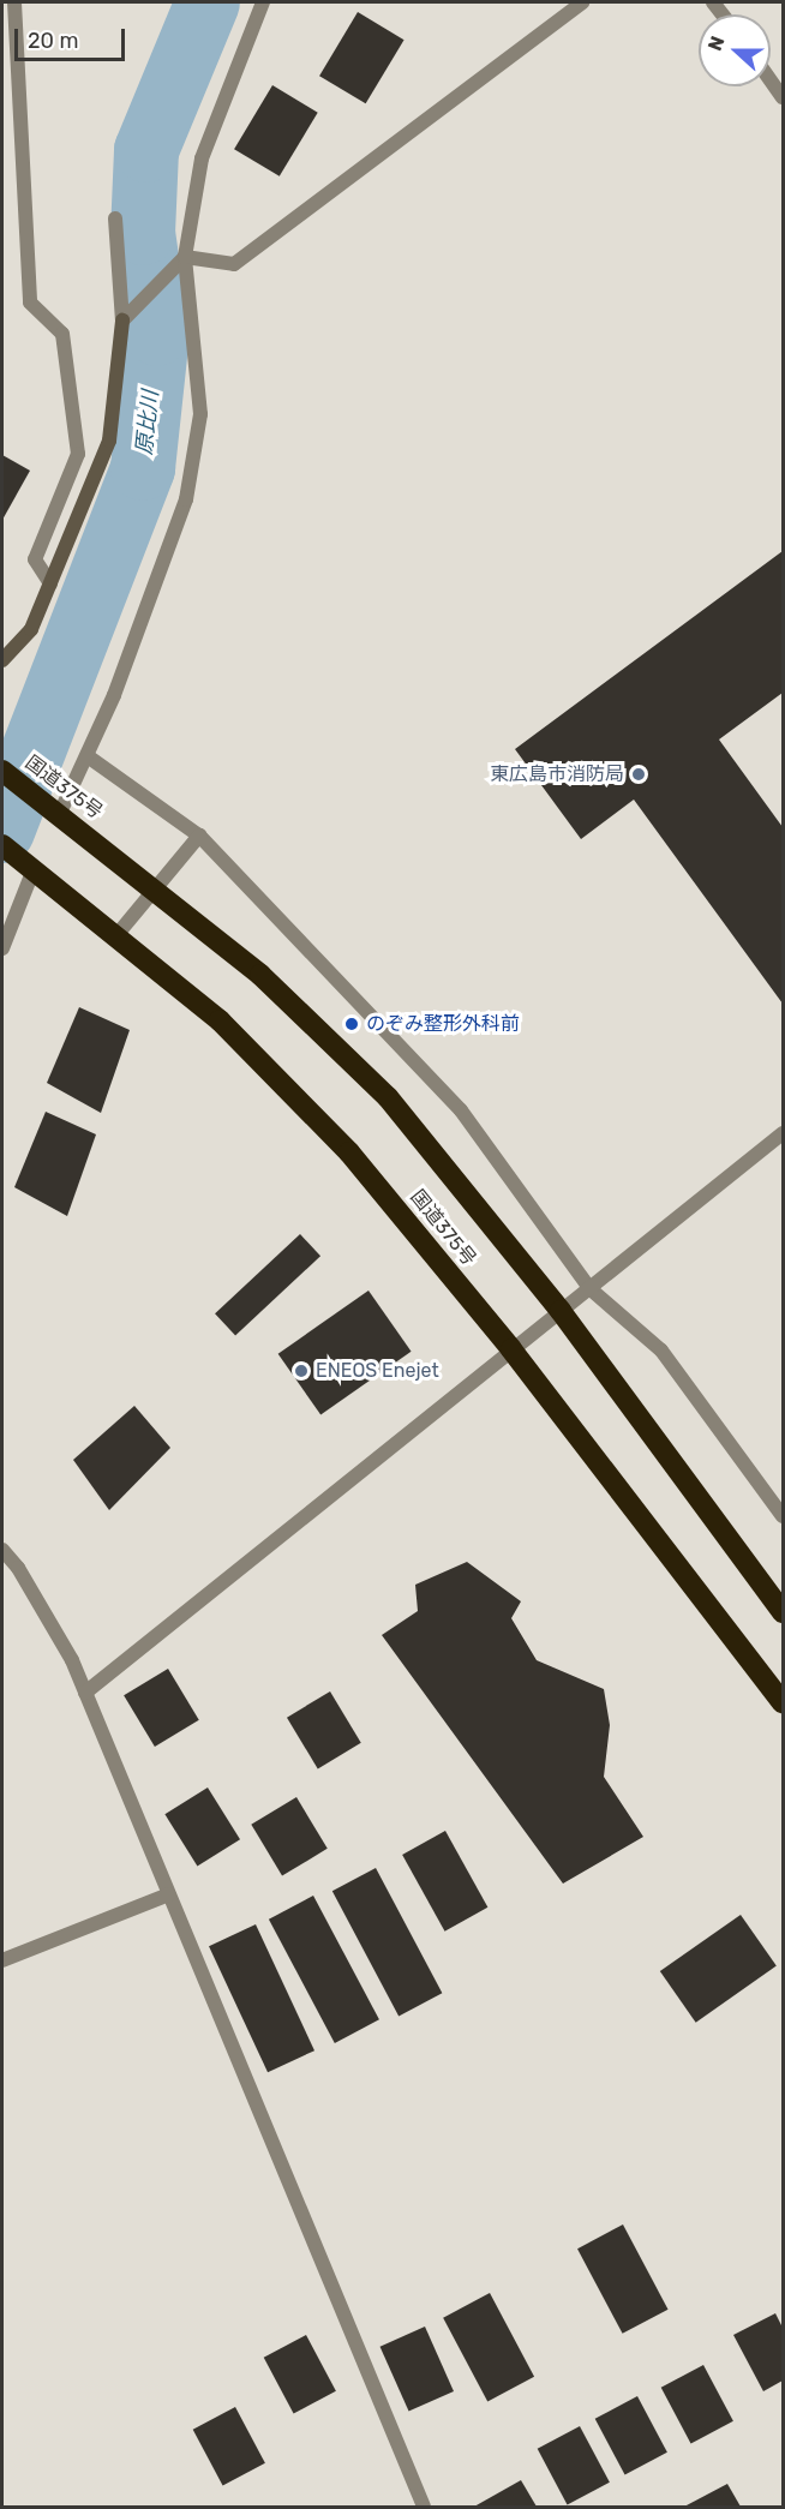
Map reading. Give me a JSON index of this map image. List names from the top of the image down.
{
  "streets": {
    "highway": ["国道375号"]
  },
  "water": ["原比川"],
  "places": ["東広島市消防局", "のぞみ整形外科前", "ENEOS Enejet"],
  "scale_bar": "20 m",
  "north": "left"
}
